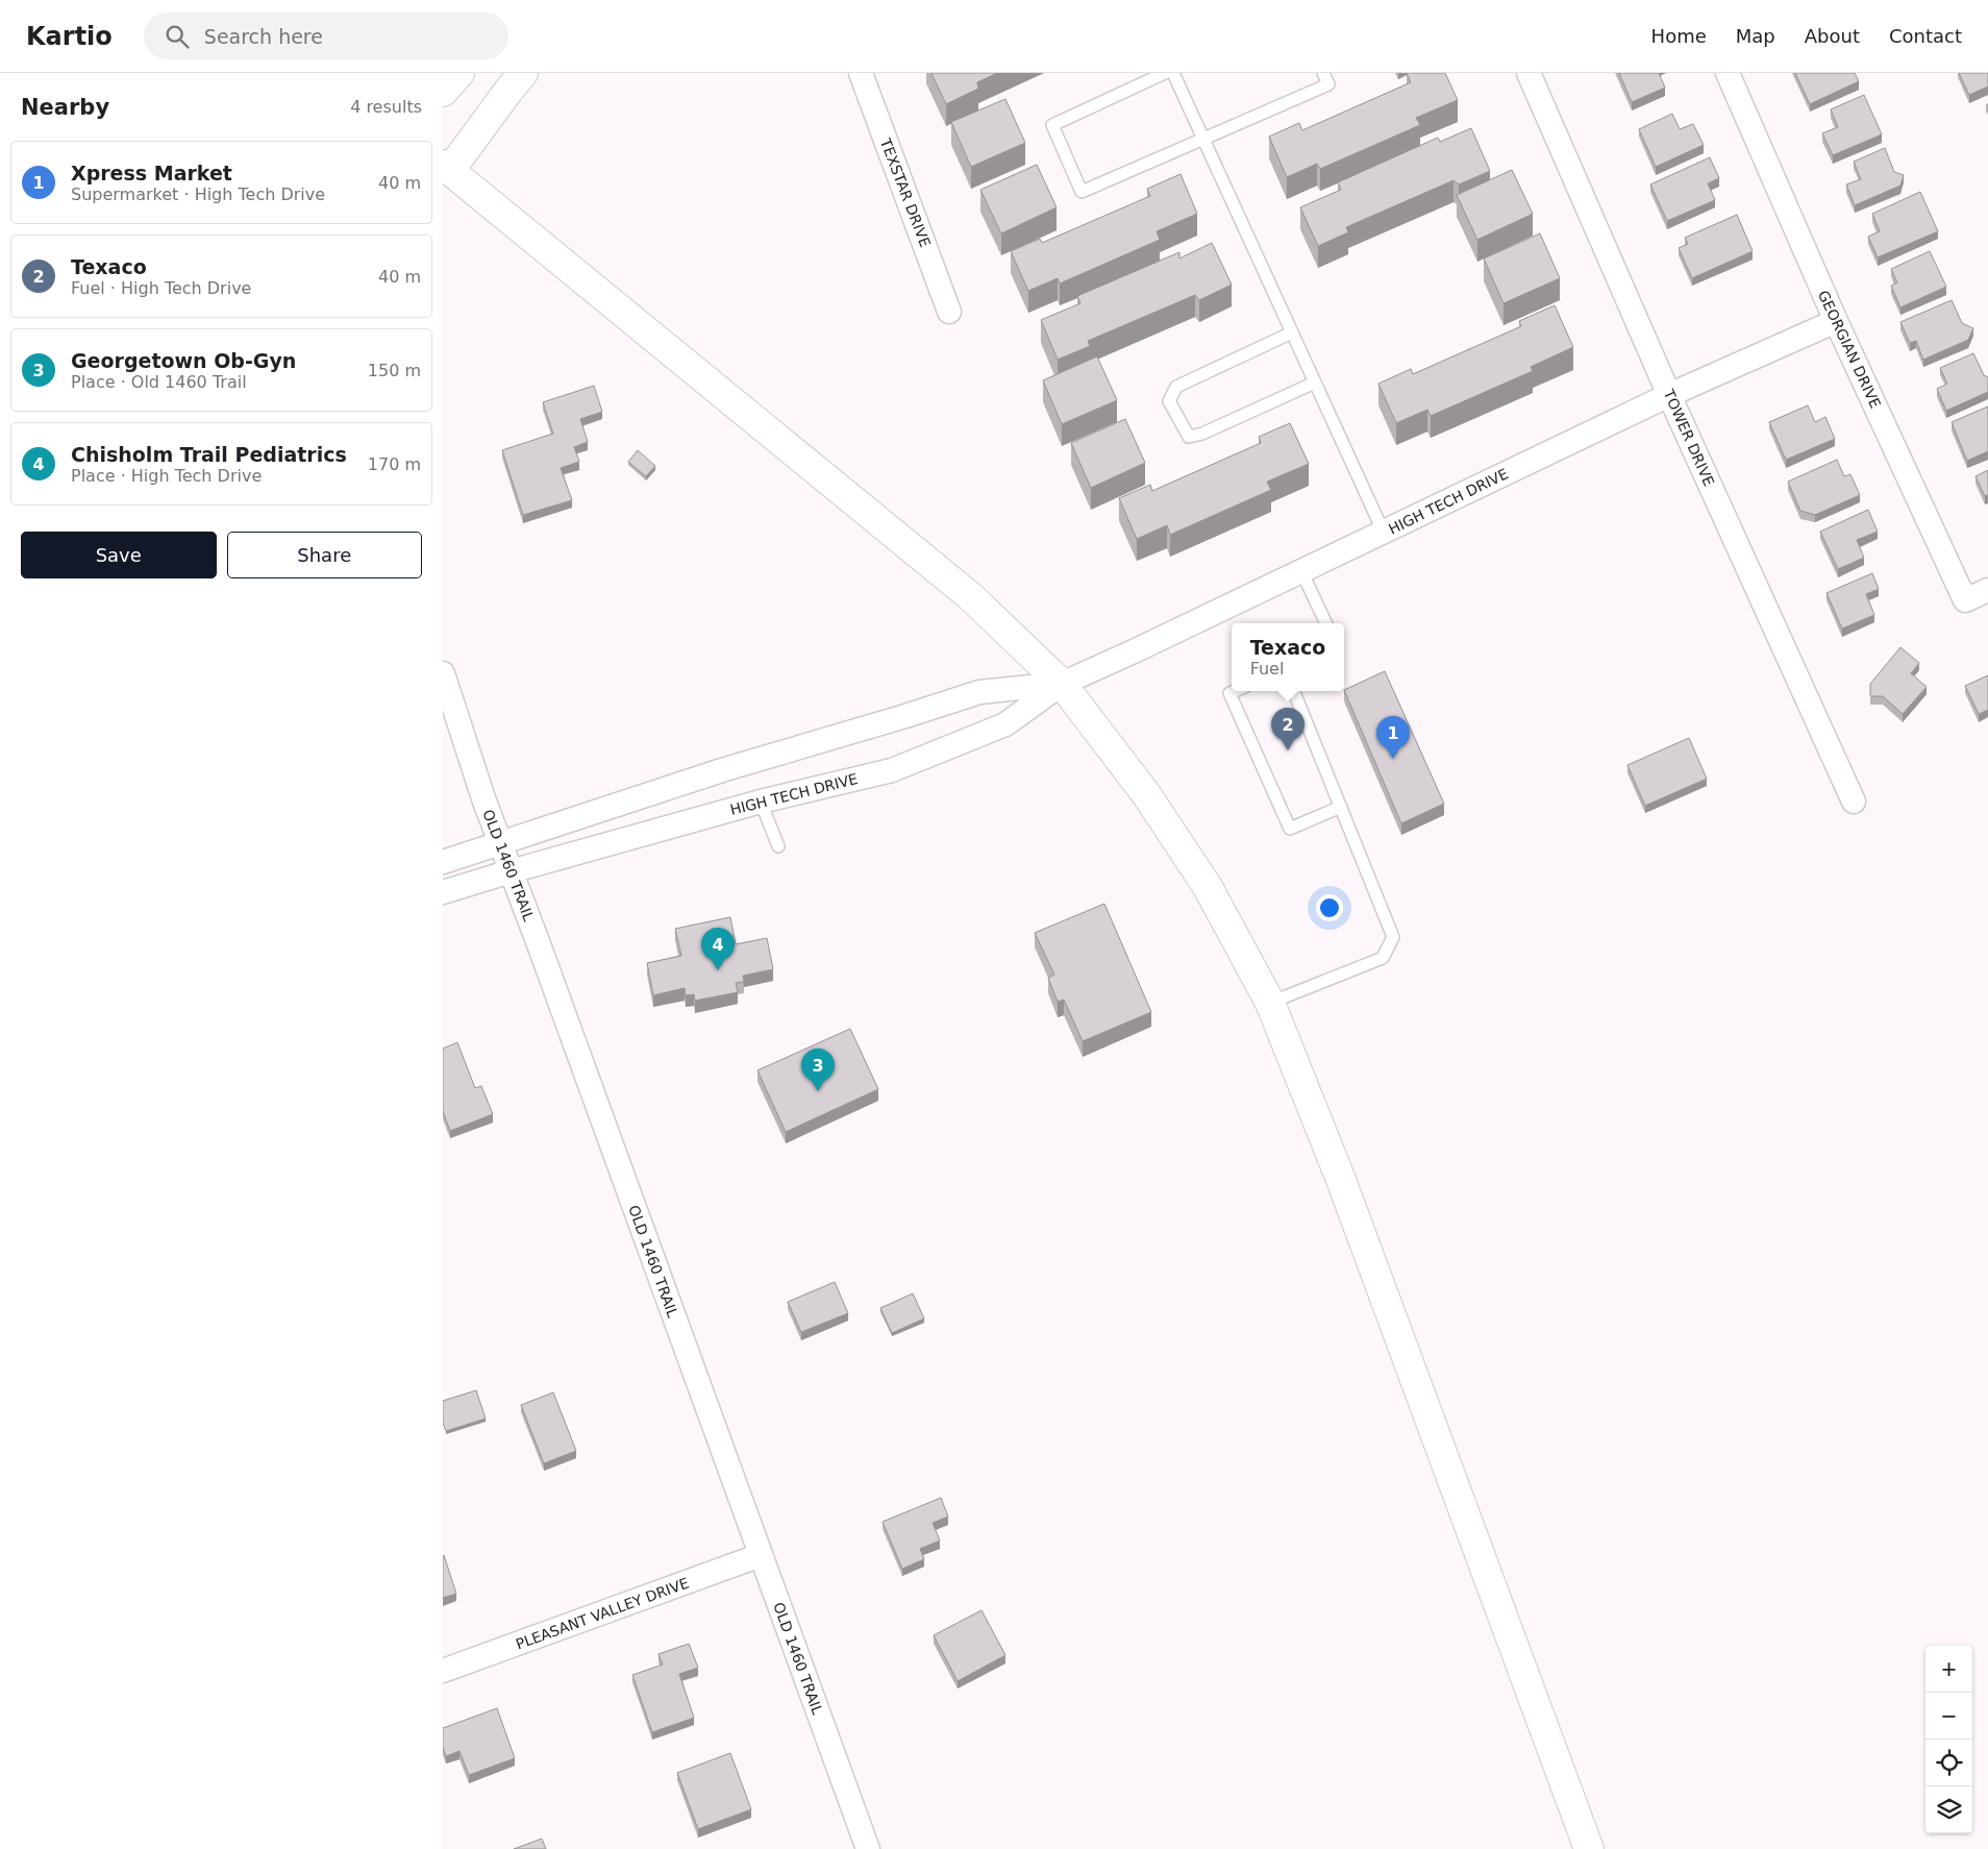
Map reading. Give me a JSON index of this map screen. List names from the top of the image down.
{
  "streets": {
    "street": [
      "TEXSTAR DRIVE",
      "GEORGIAN DRIVE",
      "TOWER DRIVE",
      "HIGH TECH DRIVE",
      "OLD 1460 TRAIL",
      "PLEASANT VALLEY DRIVE"
    ]
  },
  "crossings": [
    ["GEORGIAN DRIVE", "HIGH TECH DRIVE"],
    ["TOWER DRIVE", "HIGH TECH DRIVE"],
    ["HIGH TECH DRIVE", "OLD 1460 TRAIL"],
    ["OLD 1460 TRAIL", "PLEASANT VALLEY DRIVE"]
  ],
  "page": {
    "header": "Kartio",
    "search": "Search here",
    "nav": [
      "Home",
      "Map",
      "About",
      "Contact"
    ],
    "heading": ["Nearby", "4 results"],
    "list": [
      {
        "mark": "1",
        "name": "Xpress Market",
        "note": "Supermarket · High Tech Drive",
        "value": "40 m"
      },
      {
        "mark": "2",
        "name": "Texaco",
        "note": "Fuel · High Tech Drive",
        "value": "40 m"
      },
      {
        "mark": "3",
        "name": "Georgetown Ob-Gyn",
        "note": "Place · Old 1460 Trail",
        "value": "150 m"
      },
      {
        "mark": "4",
        "name": "Chisholm Trail Pediatrics",
        "note": "Place · High Tech Drive",
        "value": "170 m"
      }
    ],
    "buttons": ["Save", "Share"],
    "popup": ["Texaco", "Fuel"],
    "pins": [
      "2",
      "1",
      "4",
      "3"
    ],
    "map_buttons": ["+", "−"]
  }
}
